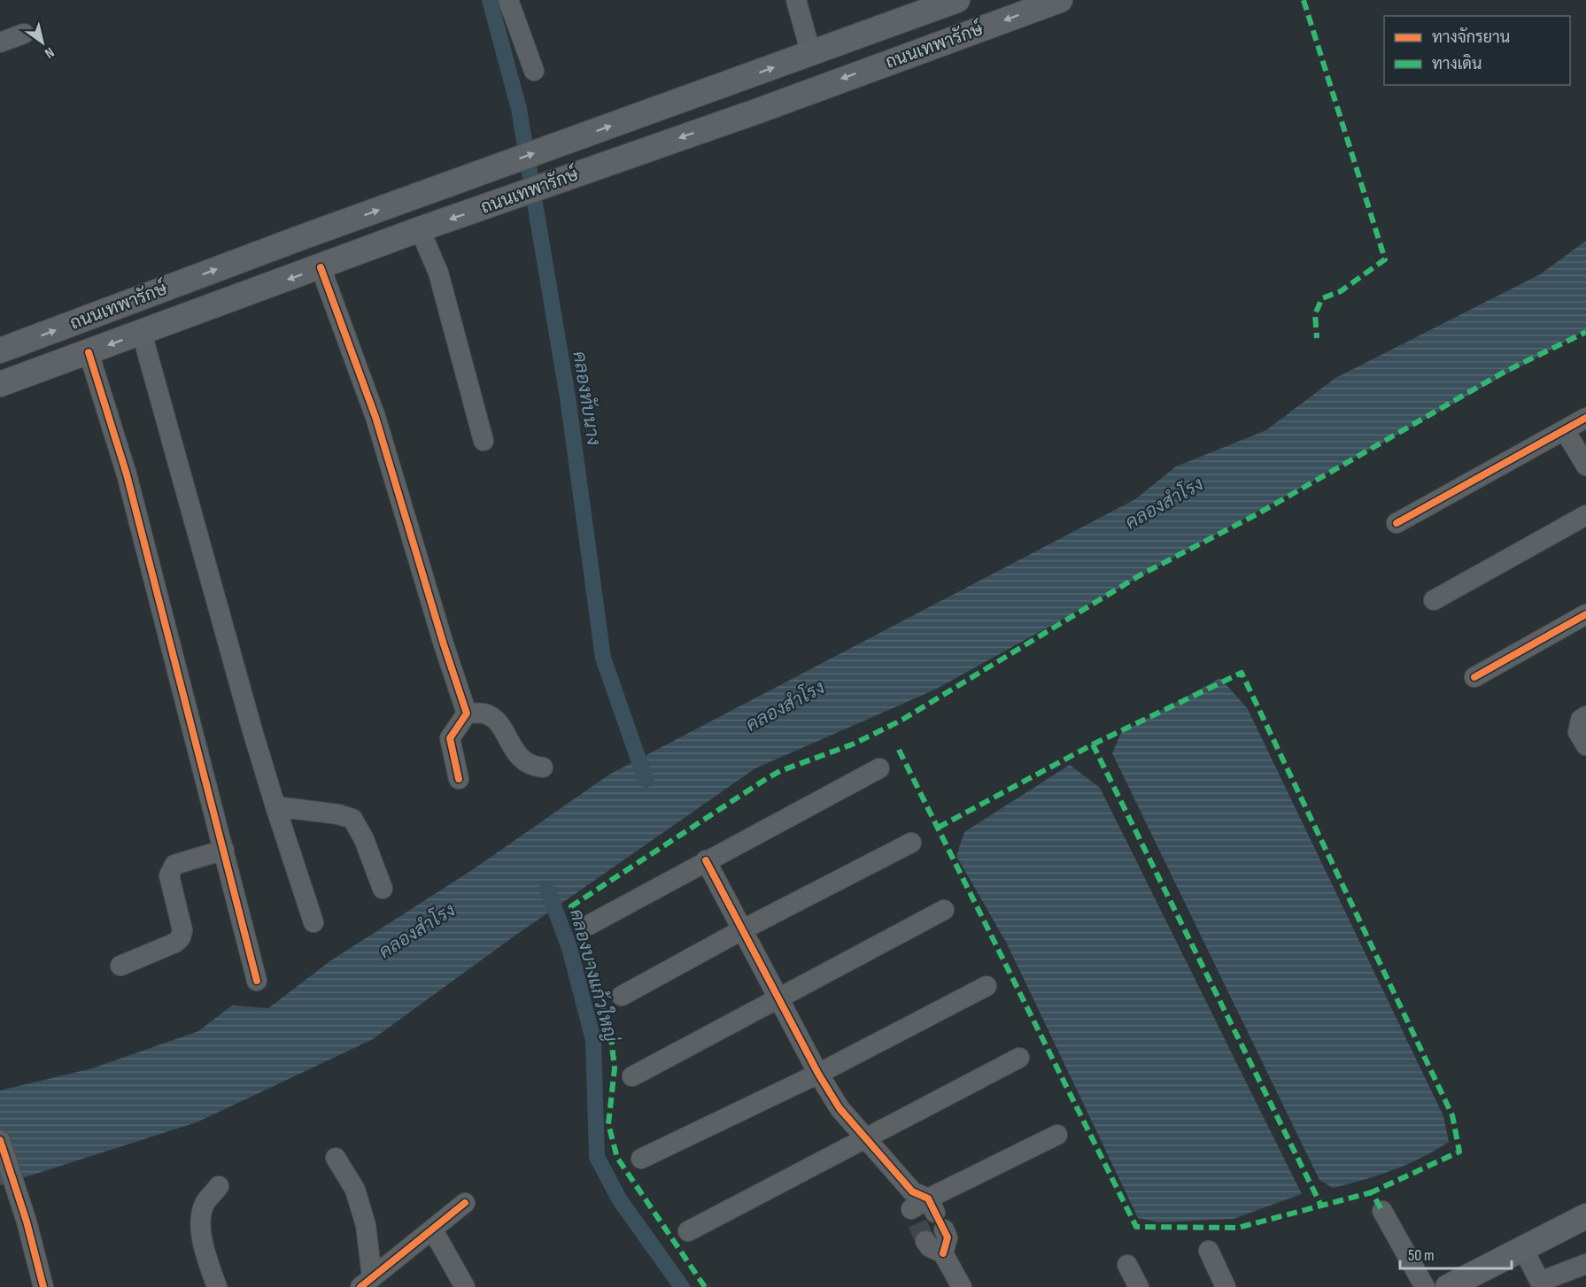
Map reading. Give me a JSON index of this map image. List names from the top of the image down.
{
  "streets": {
    "main road": ["ถนนเทพารักษ์"]
  },
  "water": ["คลองทับนาง", "คลองสำโรง", "คลองบางแก้วใหญ่"],
  "legend": ["ทางจักรยาน", "ทางเดิน"],
  "scale_bar": "50 m",
  "north": "bottom right"
}
